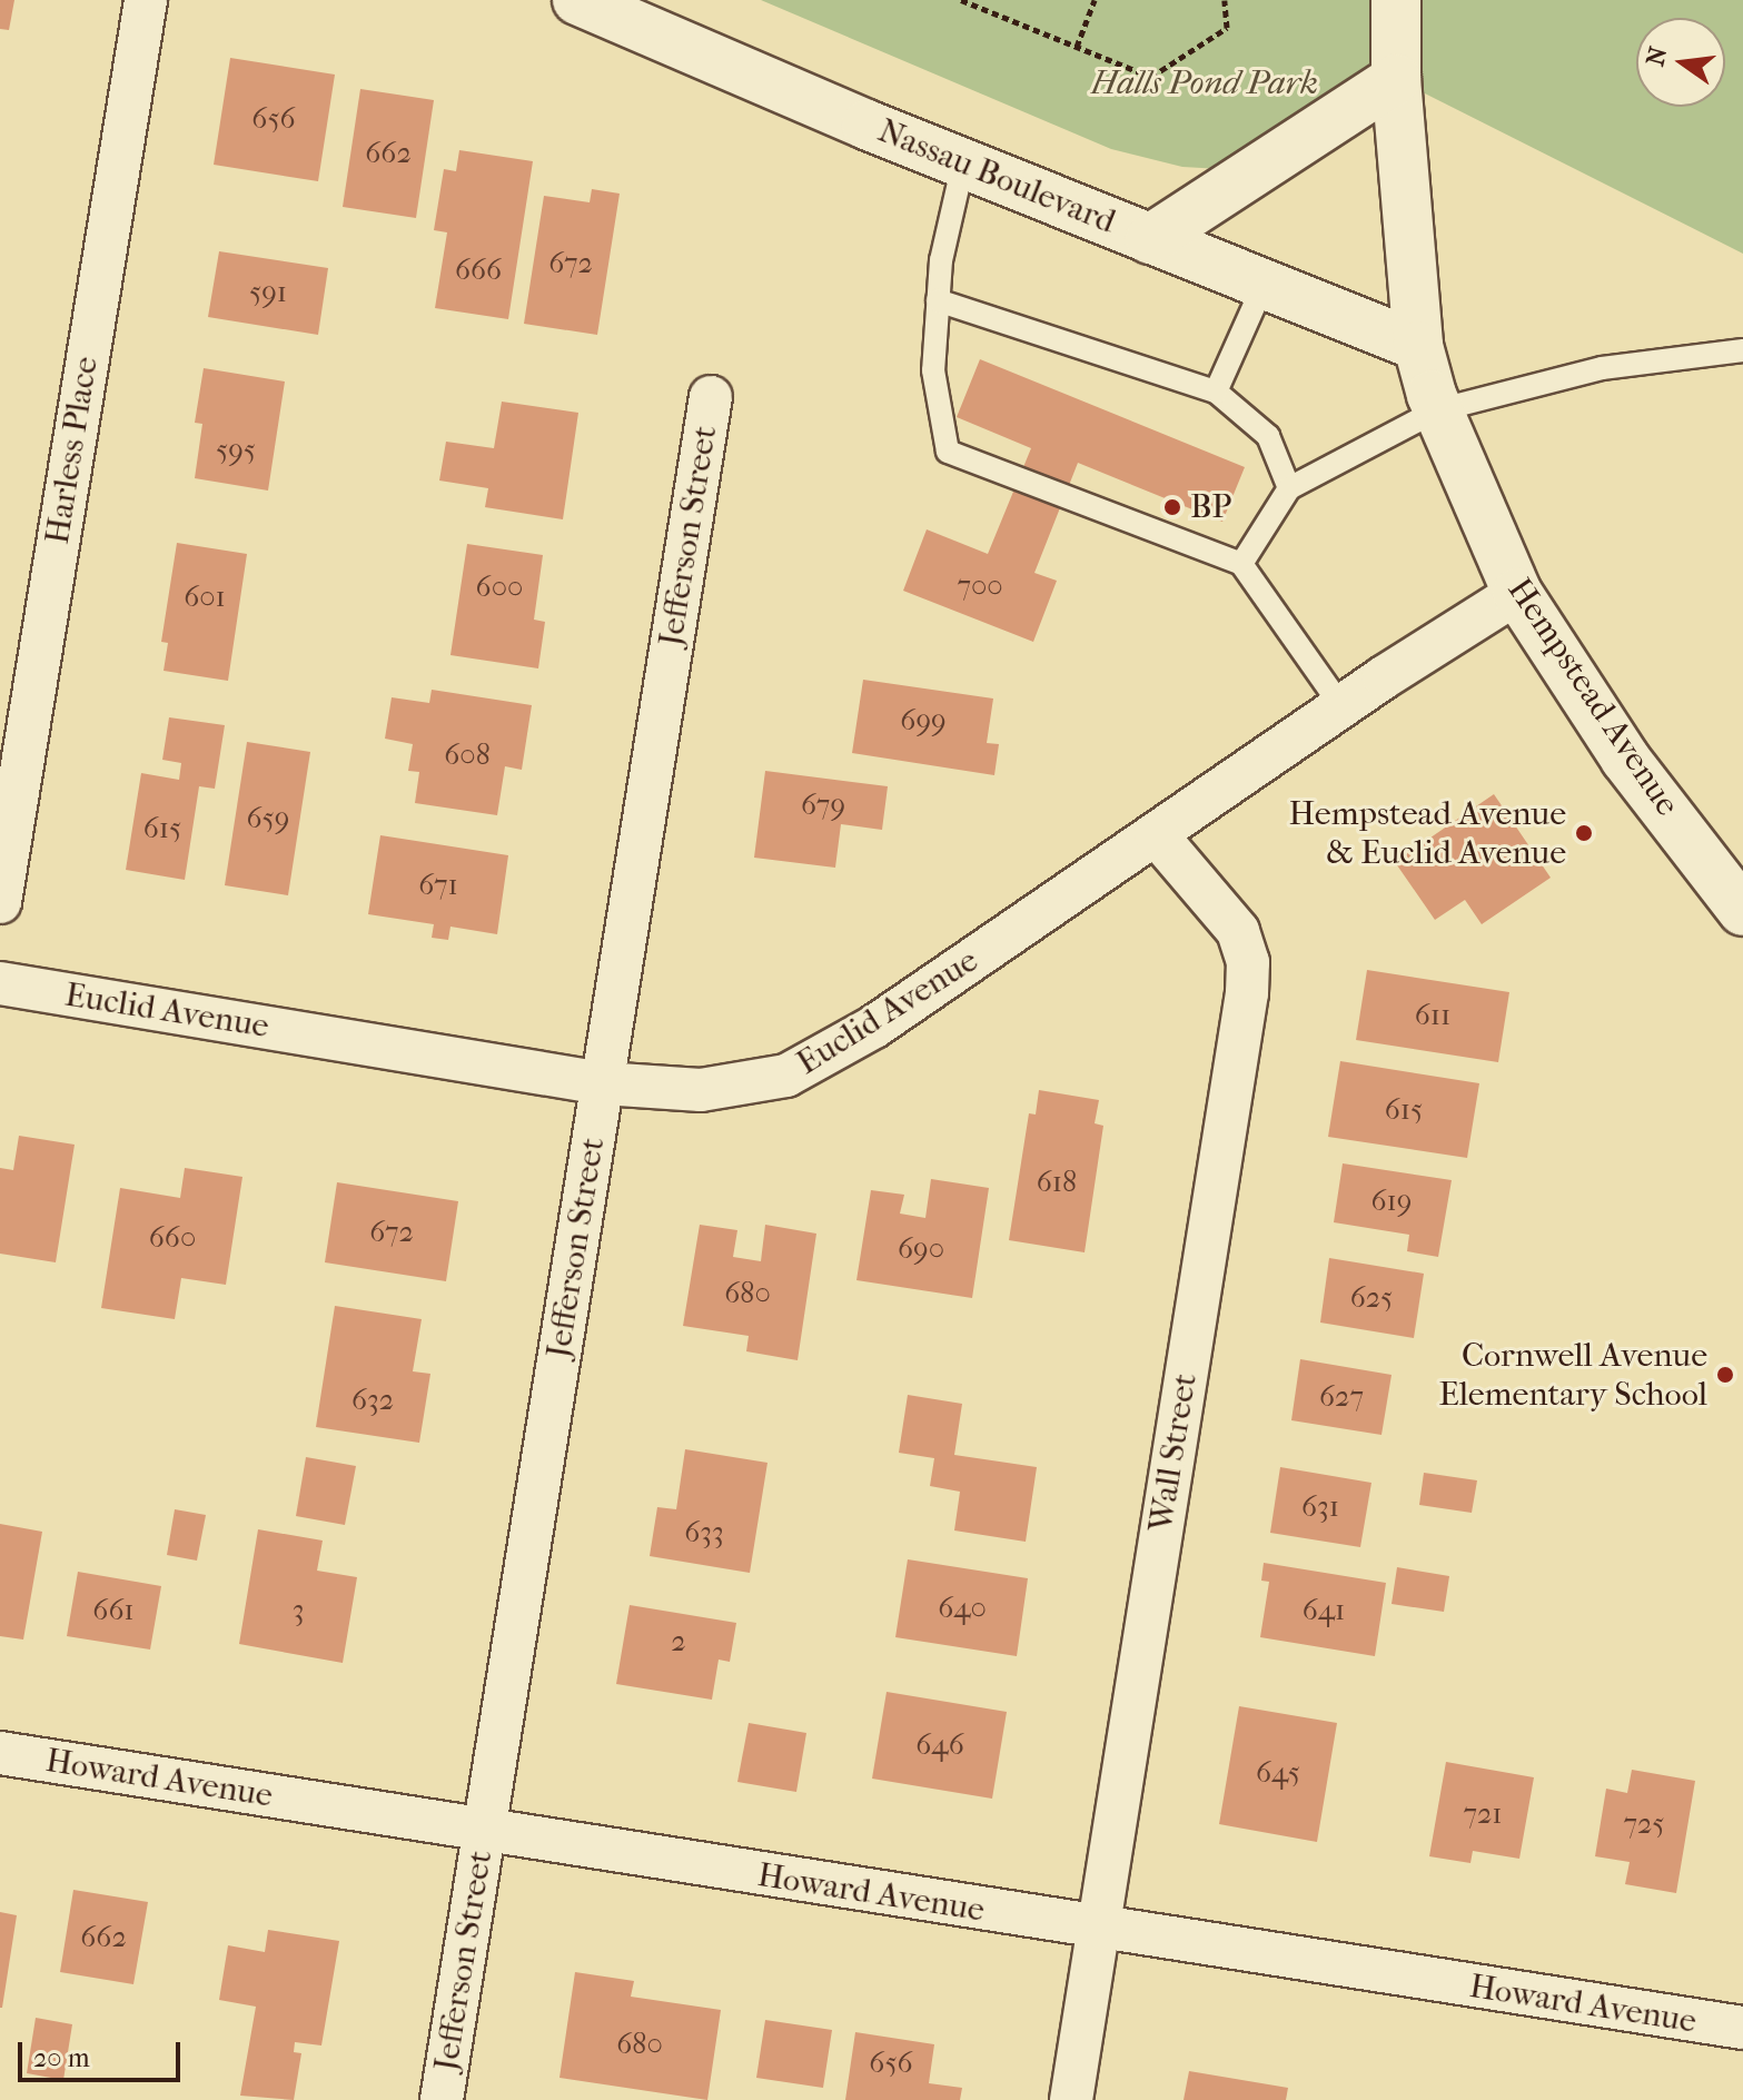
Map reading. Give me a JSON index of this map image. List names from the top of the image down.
{
  "streets": {
    "main road": ["Nassau Boulevard", "Hempstead Avenue"],
    "street": [
      "Harless Place",
      "Jefferson Street",
      "Euclid Avenue",
      "Wall Street",
      "Howard Avenue"
    ]
  },
  "crossings": [
    ["Nassau Boulevard", "Hempstead Avenue"],
    ["Jefferson Street", "Euclid Avenue"],
    ["Jefferson Street", "Howard Avenue"],
    ["Hempstead Avenue", "Euclid Avenue"],
    ["Euclid Avenue", "Wall Street"],
    ["Wall Street", "Howard Avenue"]
  ],
  "parks": ["Halls Pond Park"],
  "places": ["BP", "Hempstead Avenue & Euclid Avenue", "Cornwell Avenue Elementary School"],
  "house_numbers": [
    "656",
    "662",
    "672",
    "666",
    "591",
    "595",
    "700",
    "600",
    "601",
    "699",
    "608",
    "679",
    "659",
    "615",
    "671",
    "611",
    "615",
    "618",
    "619",
    "672",
    "660",
    "690",
    "680",
    "625",
    "627",
    "632",
    "631",
    "633",
    "640",
    "661",
    "3",
    "641",
    "2",
    "646",
    "645",
    "721",
    "725",
    "662",
    "680",
    "656"
  ],
  "scale_bar": "20 m",
  "north": "left"
}
